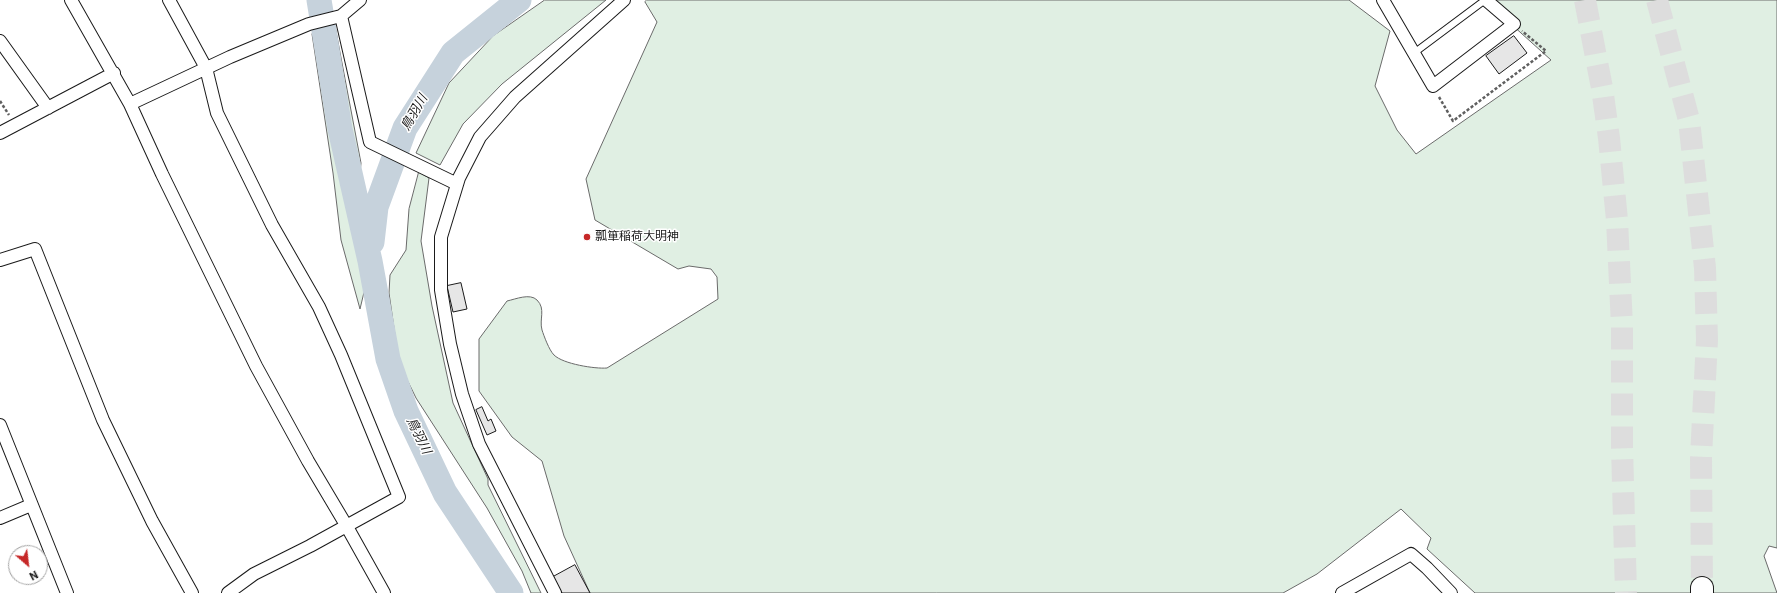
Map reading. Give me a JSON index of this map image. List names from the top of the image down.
{
  "water": ["鳥羽川"],
  "places": ["瓢箪稲荷大明神"],
  "north": "bottom right"
}
